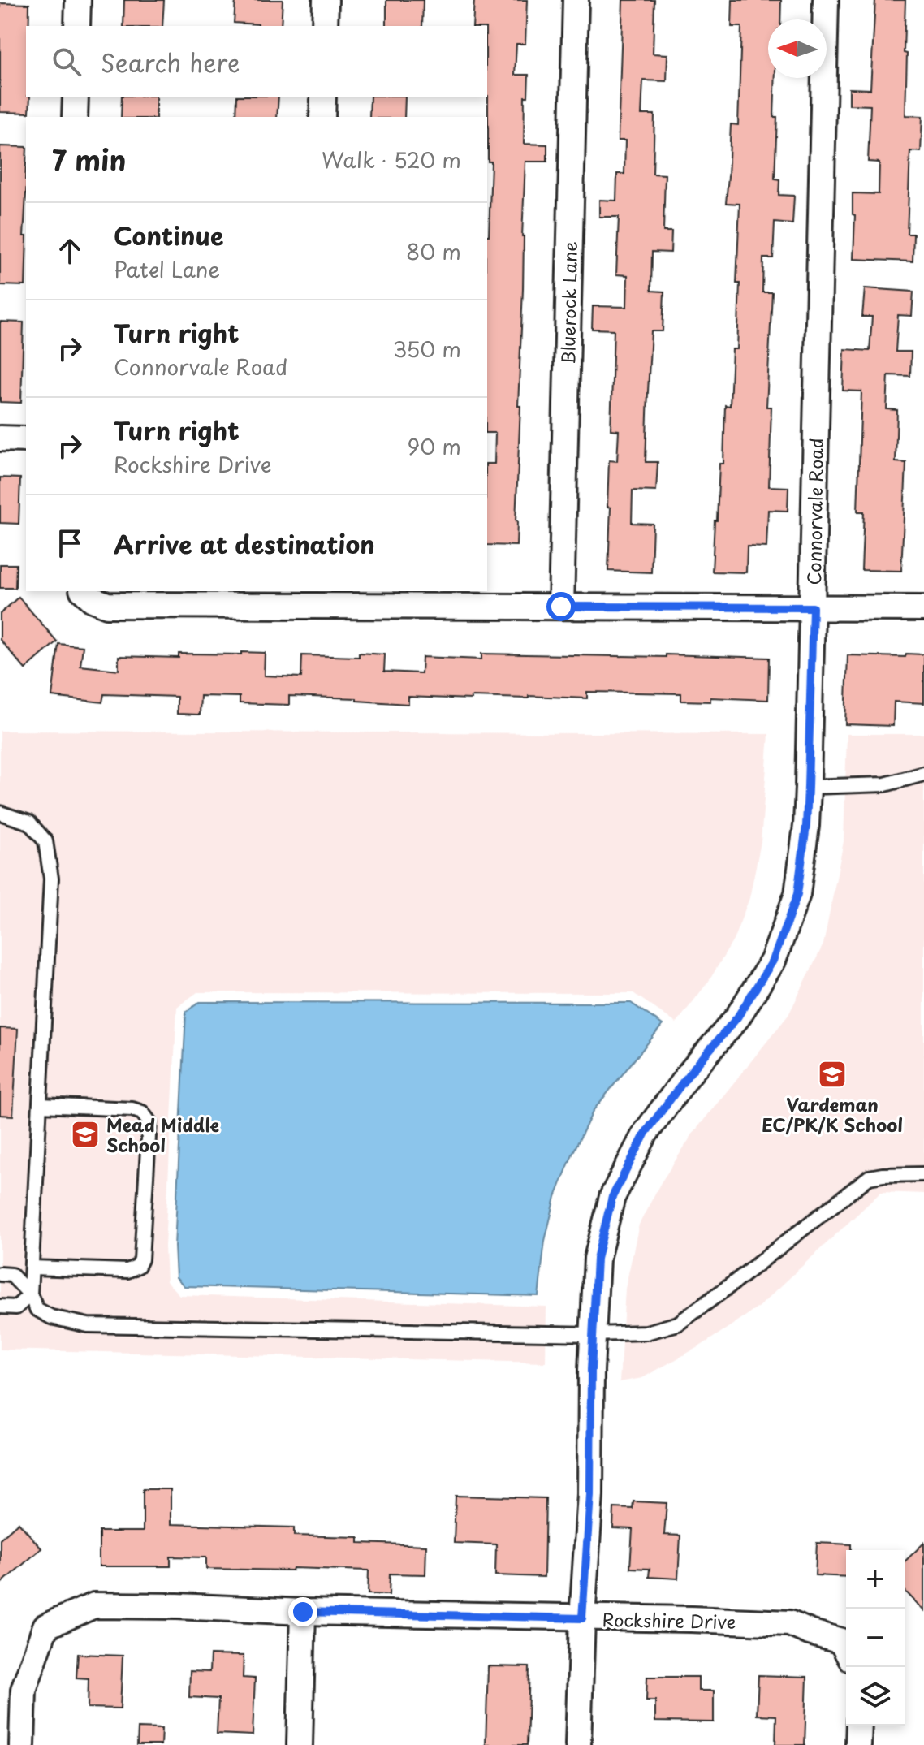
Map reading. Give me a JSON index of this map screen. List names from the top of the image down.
{
  "streets": {
    "street": ["Bluerock Lane", "Connorvale Road", "Rockshire Drive"]
  },
  "crossings": [
    ["Connorvale Road", "Rockshire Drive"]
  ],
  "places": {
    "school or university": ["Vardeman EC/PK/K School", "Mead Middle School"]
  },
  "north": "left",
  "page": {
    "search": "Search here",
    "heading": ["7 min", "Walk · 520 m"],
    "list": [
      ["Continue", "Patel Lane", "80 m"],
      ["Turn right", "Connorvale Road", "350 m"],
      ["Turn right", "Rockshire Drive", "90 m"],
      "Arrive at destination"
    ],
    "map_buttons": ["+", "−"]
  }
}
